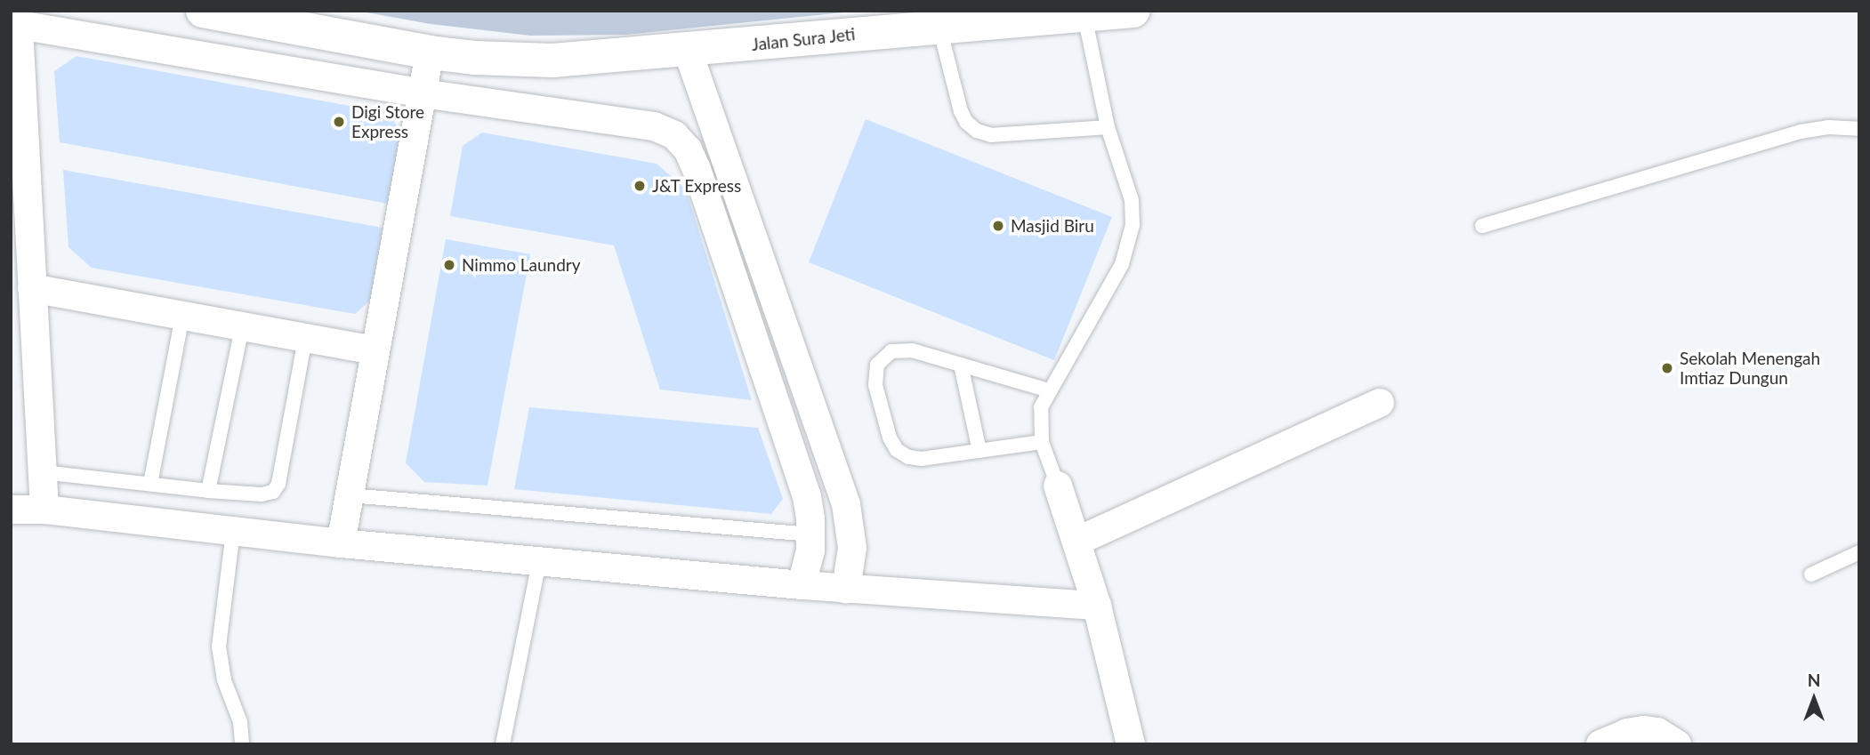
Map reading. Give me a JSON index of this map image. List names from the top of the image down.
{
  "streets": {
    "street": ["Jalan Sura Jeti"]
  },
  "places": [
    "Digi Store Express",
    "J&T Express",
    "Masjid Biru",
    "Nimmo Laundry",
    "Sekolah Menengah Imtiaz Dungun"
  ],
  "north": "top"
}
